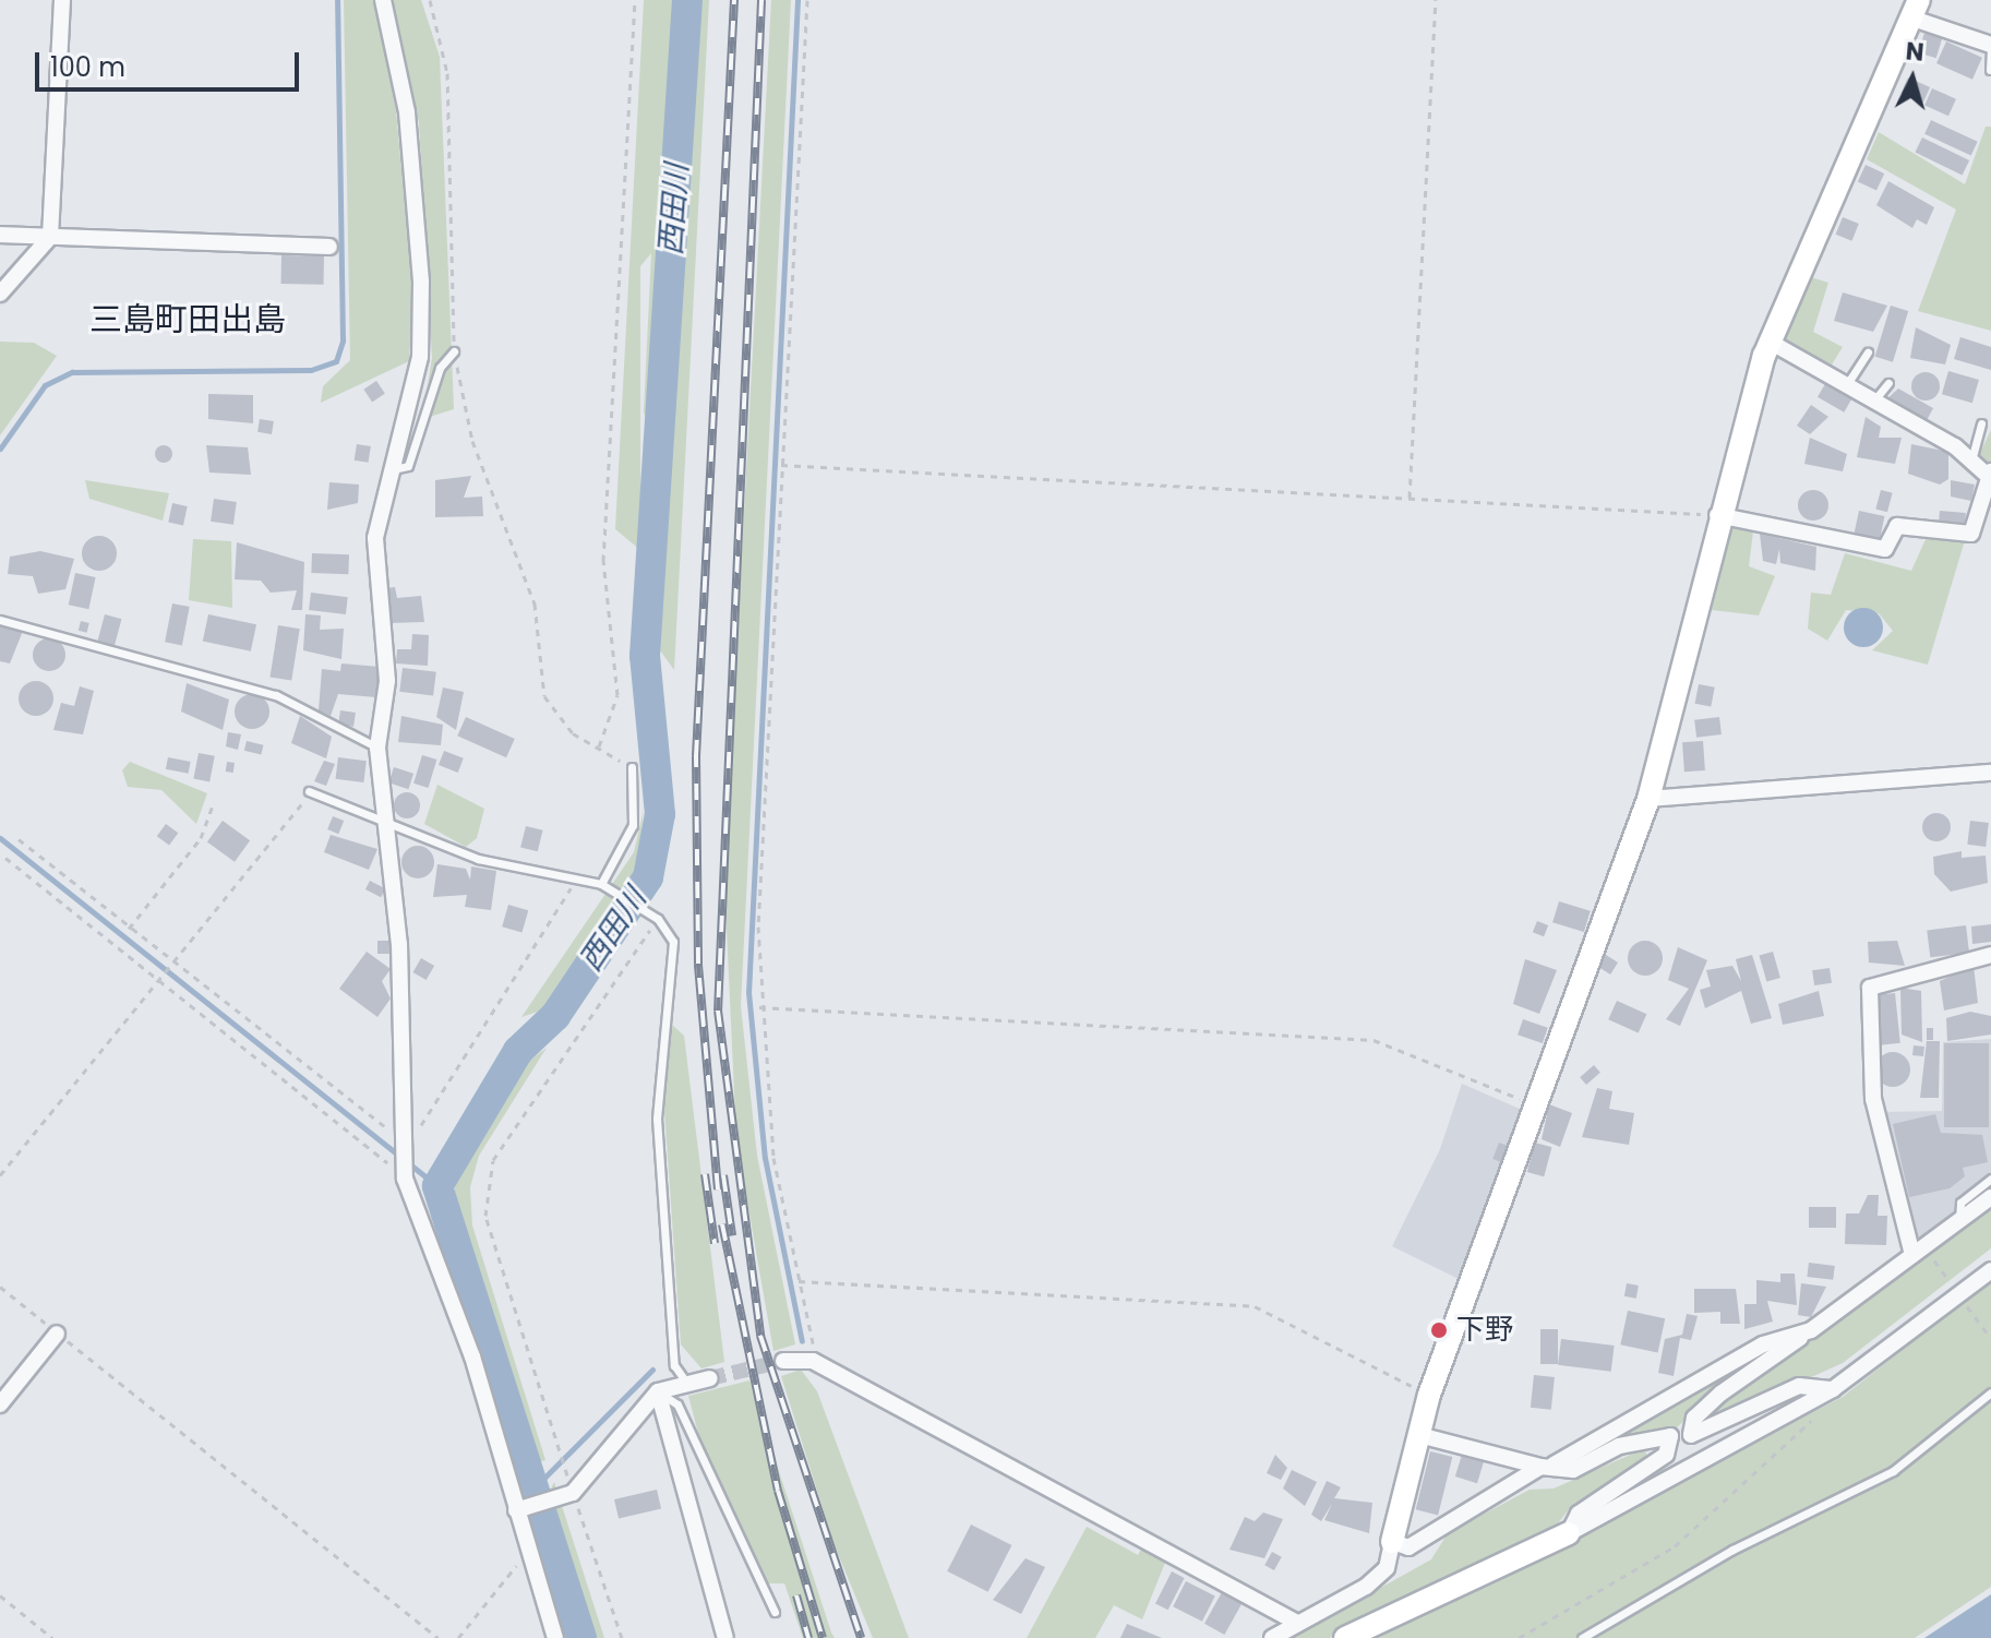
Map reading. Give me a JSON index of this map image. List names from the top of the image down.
{
  "districts": ["三島町田出島"],
  "water": ["西田川"],
  "places": ["下野"],
  "scale_bar": "100 m",
  "north": "top"
}
